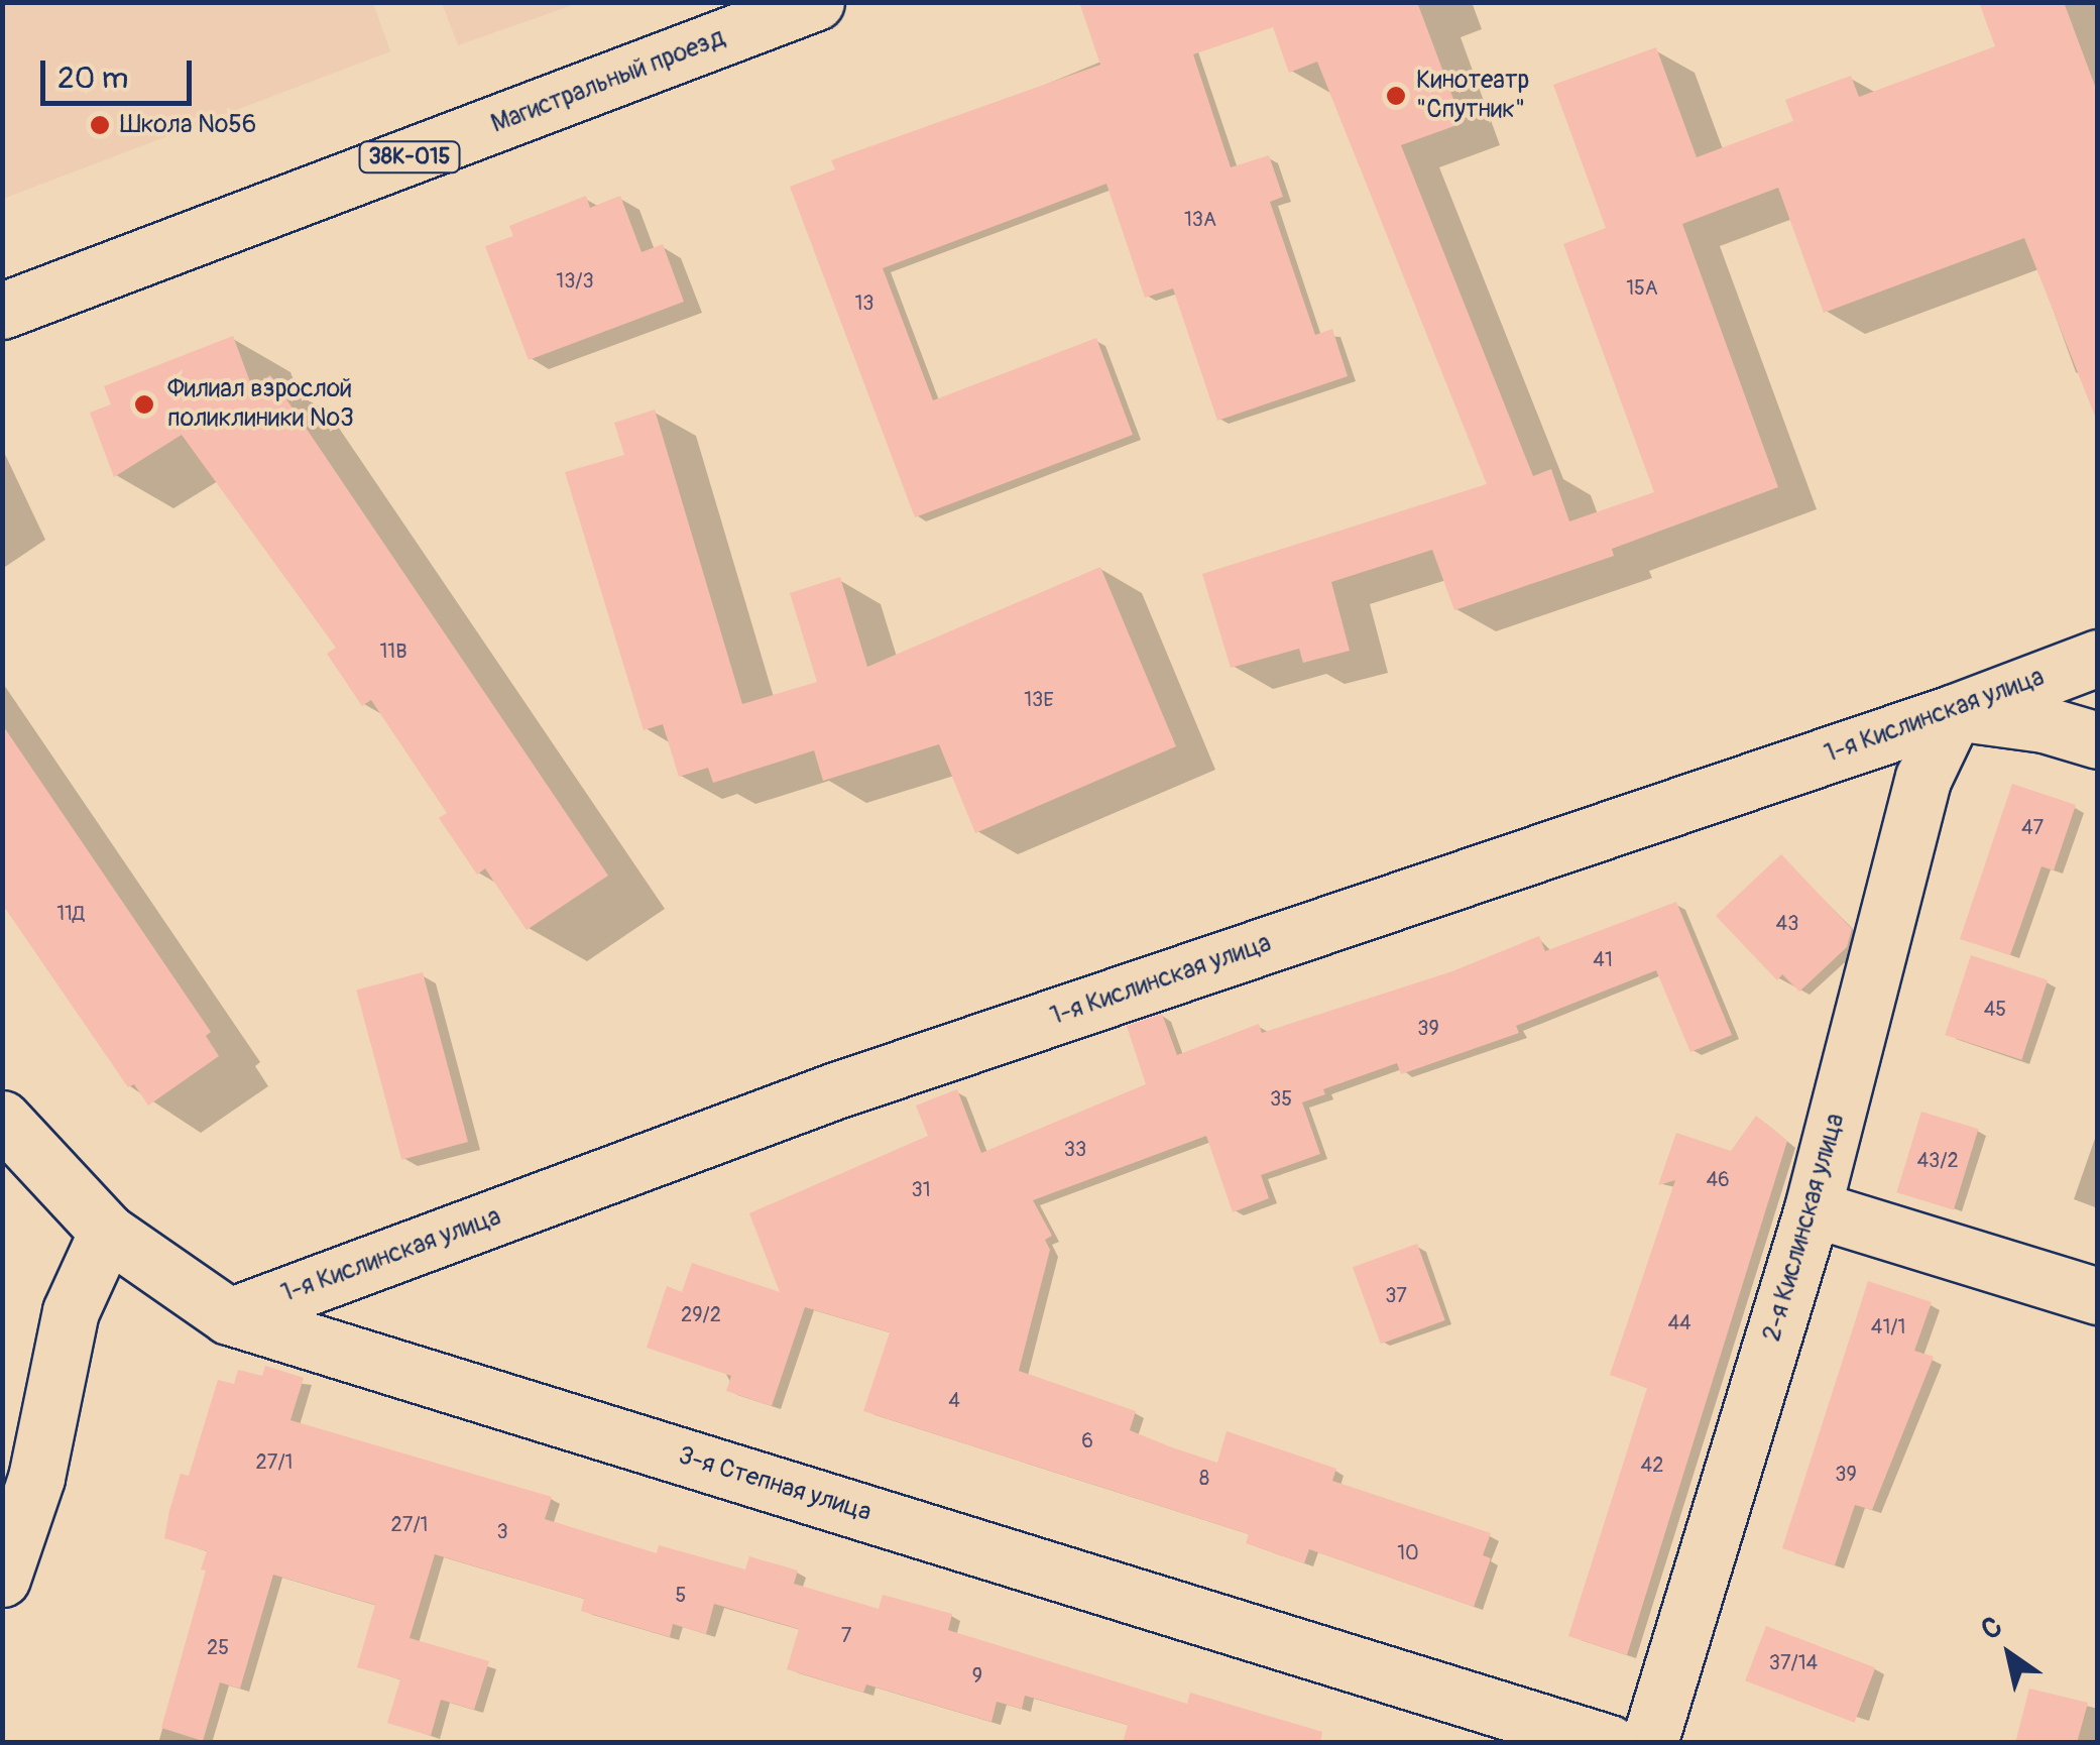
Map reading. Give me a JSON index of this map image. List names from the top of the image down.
{
  "streets": {
    "street": [
      "Магистральный проезд",
      "38К-015",
      "1-я Кислинская улица",
      "2-я Кислинская улица",
      "3-я Степная улица"
    ]
  },
  "crossings": [
    ["1-я Кислинская улица", "2-я Кислинская улица"],
    ["1-я Кислинская улица", "3-я Степная улица"]
  ],
  "places": ["Кинотеатр \"Спутник\"", "Школа №56", "Филиал взрослой поликлиники №3"],
  "house_numbers": [
    "13А",
    "13/3",
    "15А",
    "13",
    "11В",
    "13Е",
    "47",
    "11Д",
    "43",
    "41",
    "45",
    "39",
    "35",
    "33",
    "43/2",
    "46",
    "31",
    "37",
    "29/2",
    "44",
    "41/1",
    "4",
    "6",
    "27/1",
    "42",
    "39",
    "8",
    "27/1",
    "3",
    "10",
    "5",
    "7",
    "25",
    "37/14",
    "9"
  ],
  "scale_bar": "20 m",
  "north": "top left"
}
